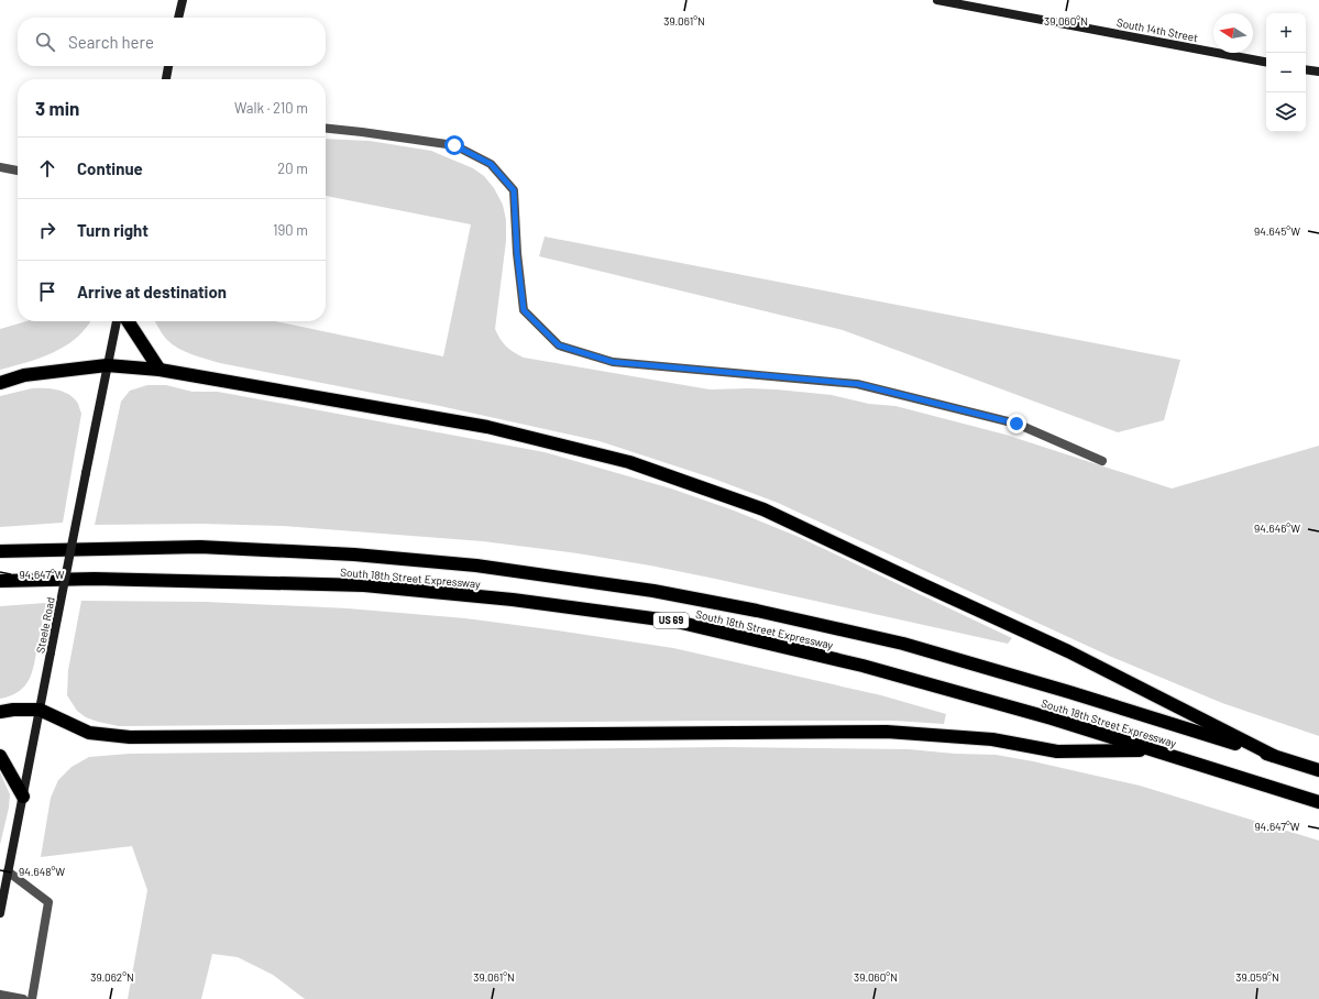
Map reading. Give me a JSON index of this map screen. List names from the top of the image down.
{
  "streets": {
    "highway": ["South 18th Street Expressway", "US 69"],
    "main road": ["South 14th Street", "Steele Road"]
  },
  "north": "left",
  "page": {
    "map_buttons": ["+", "−"],
    "search": "Search here",
    "heading": ["3 min", "Walk · 210 m"],
    "list": [
      ["Continue", "20 m"],
      ["Turn right", "190 m"],
      "Arrive at destination"
    ]
  },
  "coordinates": [
    "39.061°N",
    "39.060°N",
    "94.645°W",
    "94.646°W",
    "94.647°W",
    "94.648°W",
    "39.062°N",
    "39.059°N"
  ]
}
